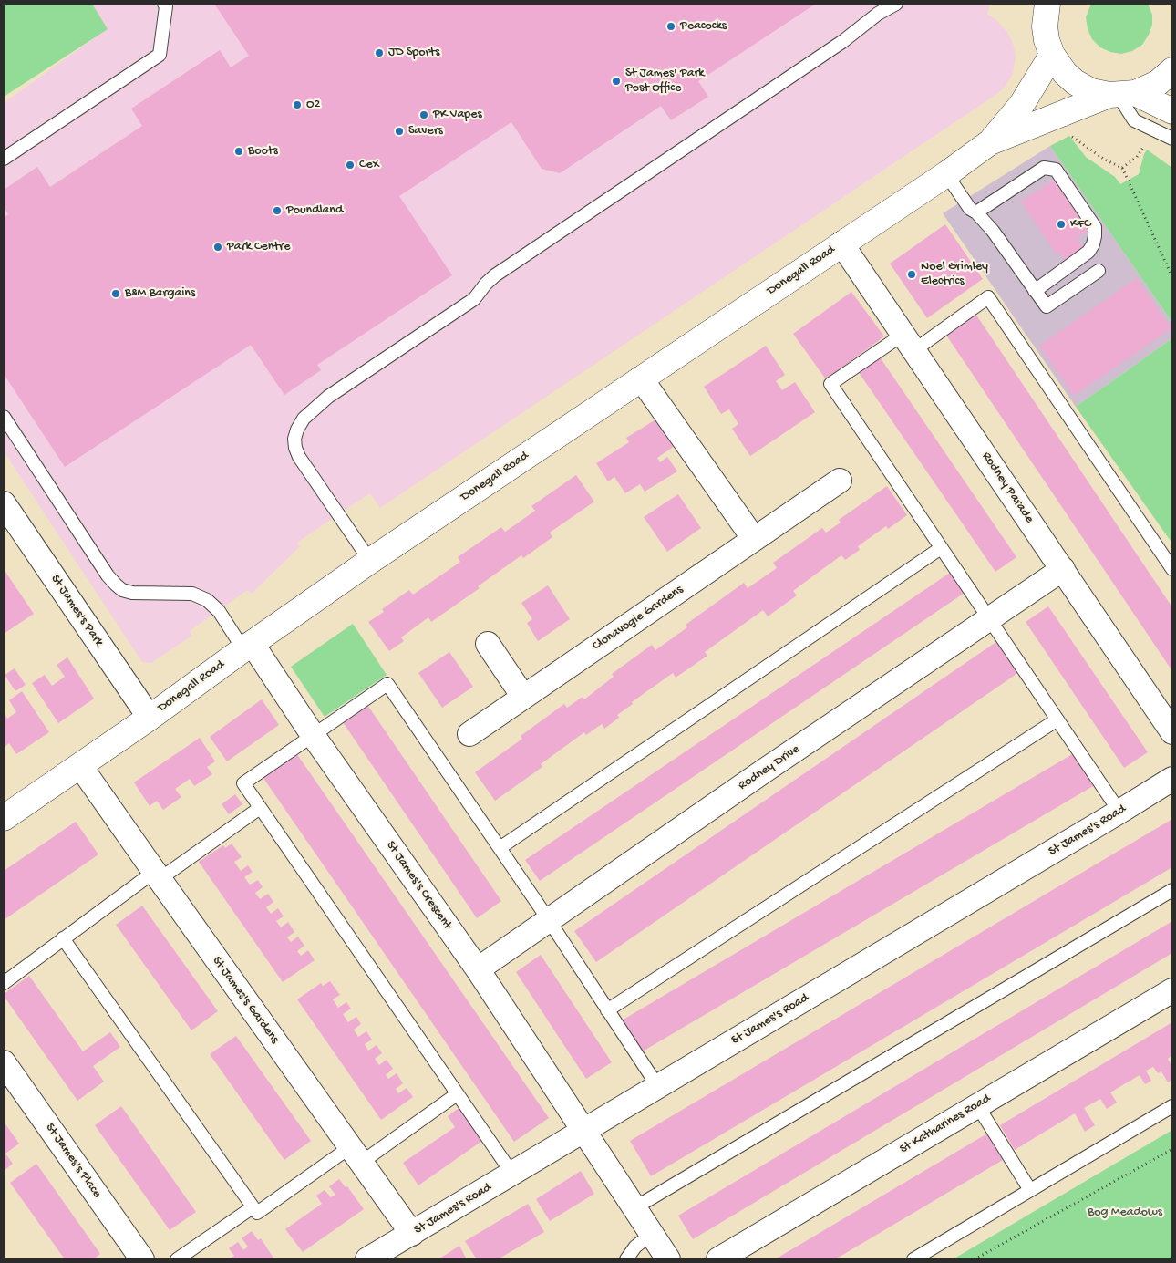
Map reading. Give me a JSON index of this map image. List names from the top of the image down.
{
  "streets": {
    "main road": ["Donegall Road"],
    "street": [
      "Rodney Parade",
      "St James's Park",
      "Clonavogie Gardens",
      "Rodney Drive",
      "St James's Road",
      "St James's Crescent",
      "St James's Gardens",
      "St Katharines Road",
      "St James's Place"
    ]
  },
  "crossings": [
    ["Donegall Road", "Rodney Parade"],
    ["Donegall Road", "St James's Park"],
    ["Donegall Road", "St James's Crescent"],
    ["Donegall Road", "St James's Gardens"],
    ["Rodney Parade", "Rodney Drive"],
    ["Rodney Drive", "St James's Crescent"],
    ["St James's Road", "St James's Crescent"],
    ["St James's Road", "St James's Gardens"]
  ],
  "parks": ["Bog Meadows"],
  "places": [
    "Peacocks",
    "JD Sports",
    "St James' Park Post Office",
    "O2",
    "PK Vapes",
    "Savers",
    "Boots",
    "CeX",
    "Poundland",
    "KFC",
    "Park Centre",
    "Noel Grimley Electrics",
    "B&M Bargains"
  ]
}
